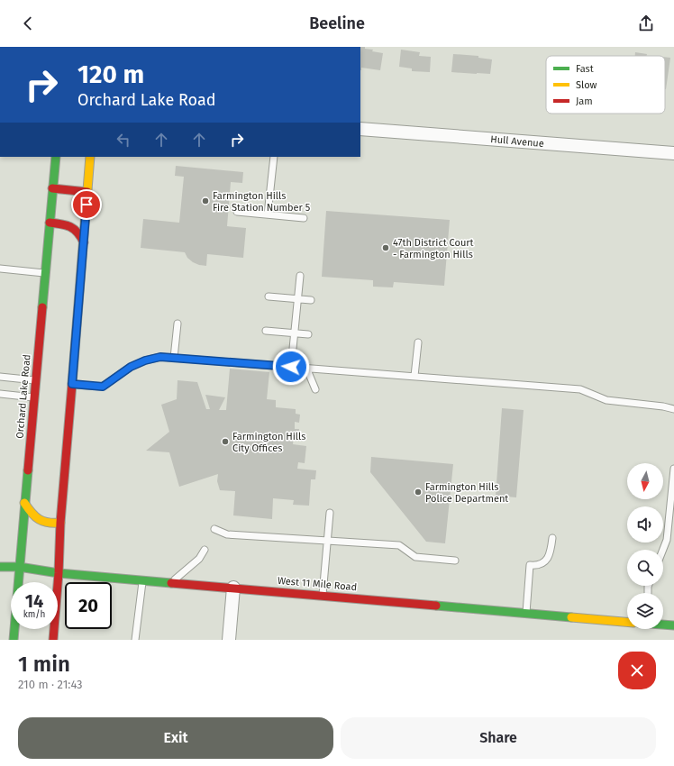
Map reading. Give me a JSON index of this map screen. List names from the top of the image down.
{
  "streets": {
    "main road": ["Orchard Lake Road", "West 11 Mile Road"],
    "street": ["Hull Avenue"]
  },
  "crossings": [
    ["Orchard Lake Road", "West 11 Mile Road"]
  ],
  "places": [
    "Farmington Hills Fire Station Number 5",
    "47th District Court - Farmington Hills",
    "Farmington Hills City Offices",
    "Farmington Hills Police Department"
  ],
  "legend": ["Fast", "Slow", "Jam"],
  "north": "bottom",
  "page": {
    "header": "Beeline",
    "turn": ["120 m", "Orchard Lake Road"],
    "speed": "14 km/h",
    "limit": "20",
    "heading": ["1 min", "210 m · 21:43"],
    "buttons": ["Exit", "Share"]
  }
}
